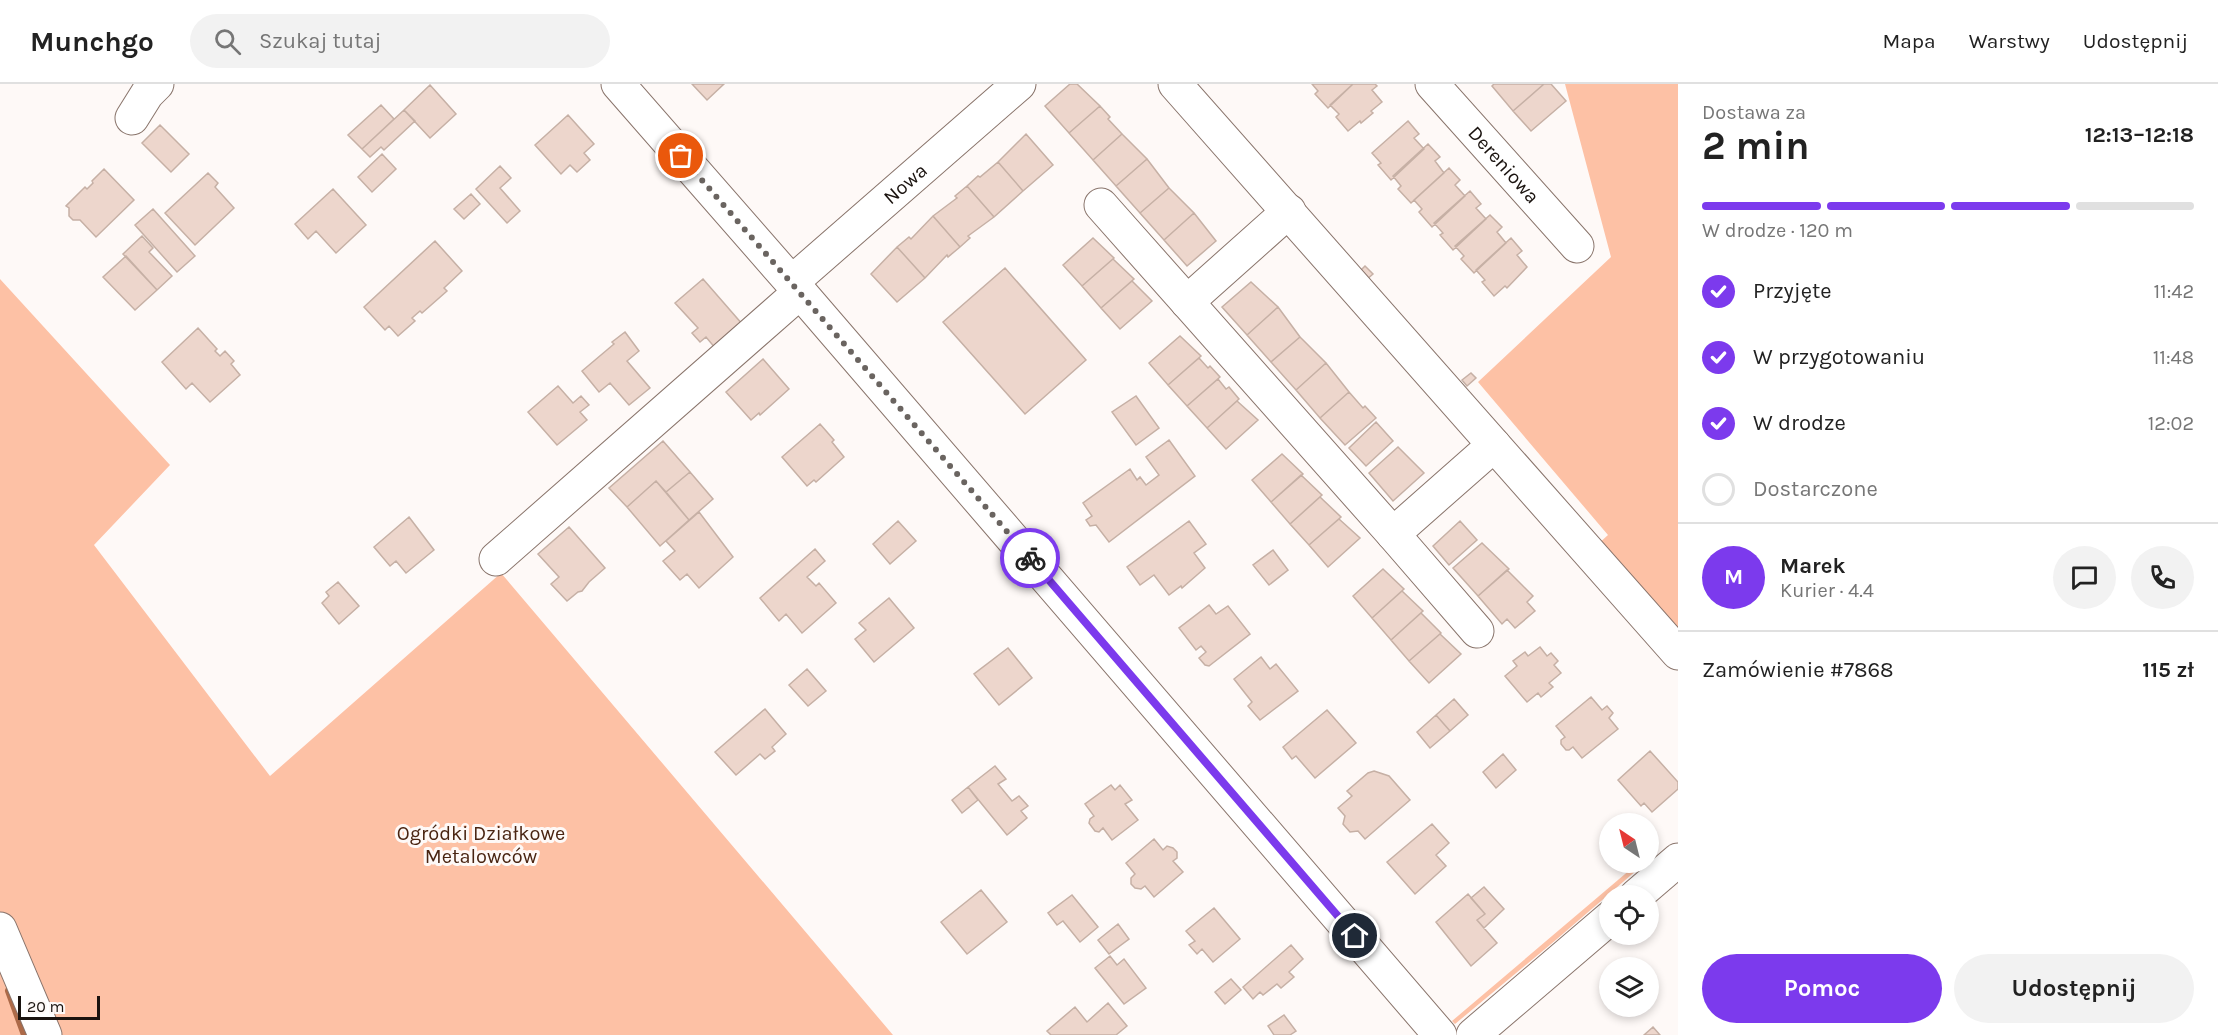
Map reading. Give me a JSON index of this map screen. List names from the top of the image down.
{
  "streets": {
    "street": ["Dereniowa", "Nowa"]
  },
  "parks": ["Ogródki Działkowe Metalowców"],
  "scale_bar": "20 m",
  "north": "top left",
  "page": {
    "header": "Munchgo",
    "search": "Szukaj tutaj",
    "nav": ["Mapa", "Warstwy", "Udostępnij"],
    "heading": ["2 min", "Dostawa za", "12:13–12:18"],
    "panel": [
      "Marek",
      "Kurier · 4.4",
      "Zamówienie #7868",
      "115 zł"
    ],
    "bar": "W drodze · 120 m",
    "list": [
      ["Przyjęte", "11:42"],
      ["W przygotowaniu", "11:48"],
      ["W drodze", "12:02"],
      "Dostarczone"
    ],
    "round": "M",
    "buttons": ["Pomoc", "Udostępnij"],
    "scale": "20 m"
  }
}
